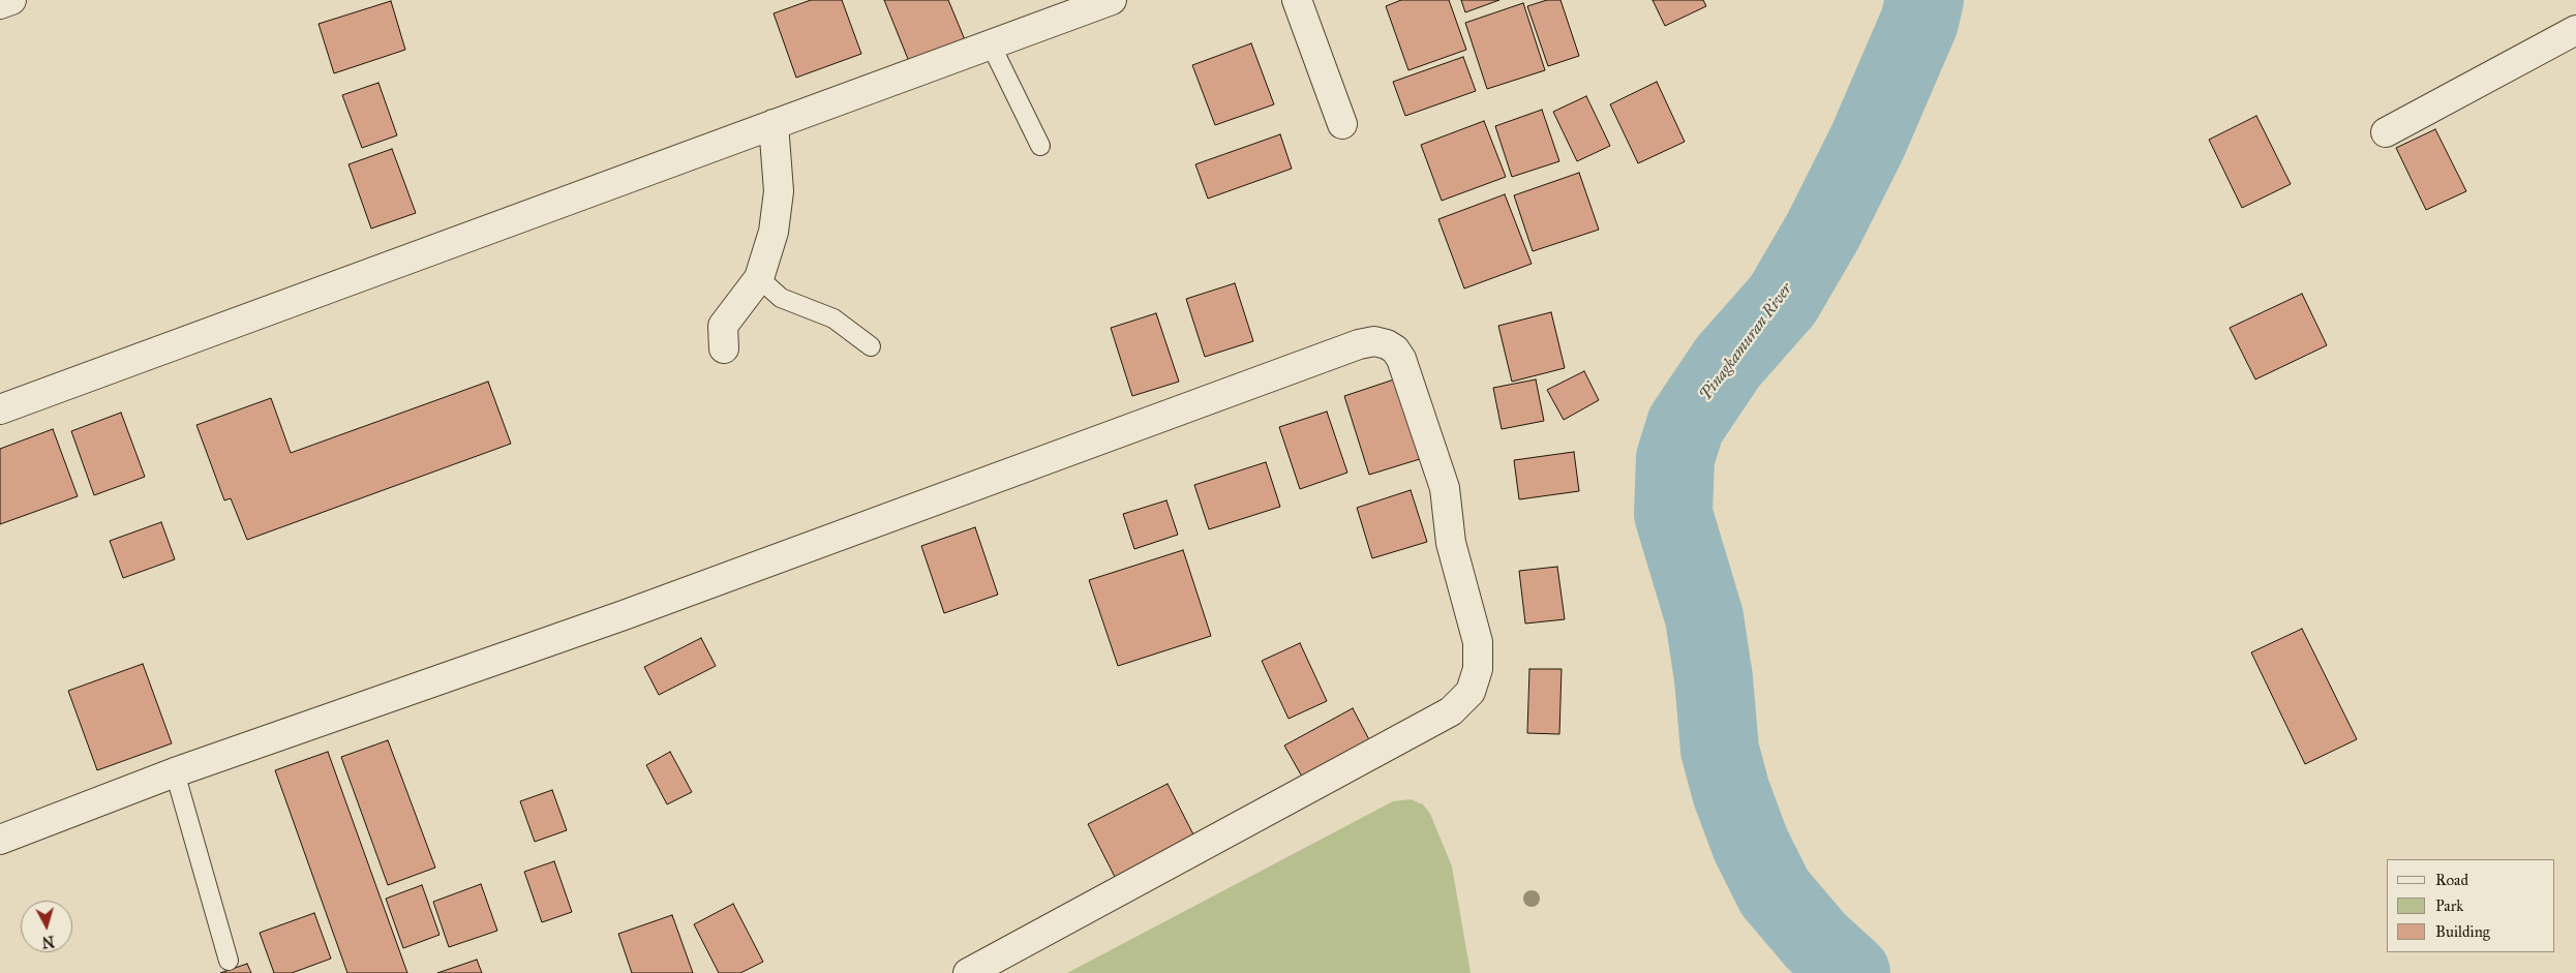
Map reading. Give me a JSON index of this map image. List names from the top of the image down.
{
  "water": ["Pinagkamuran River"],
  "legend": ["Road", "Park", "Building"],
  "north": "bottom"
}
